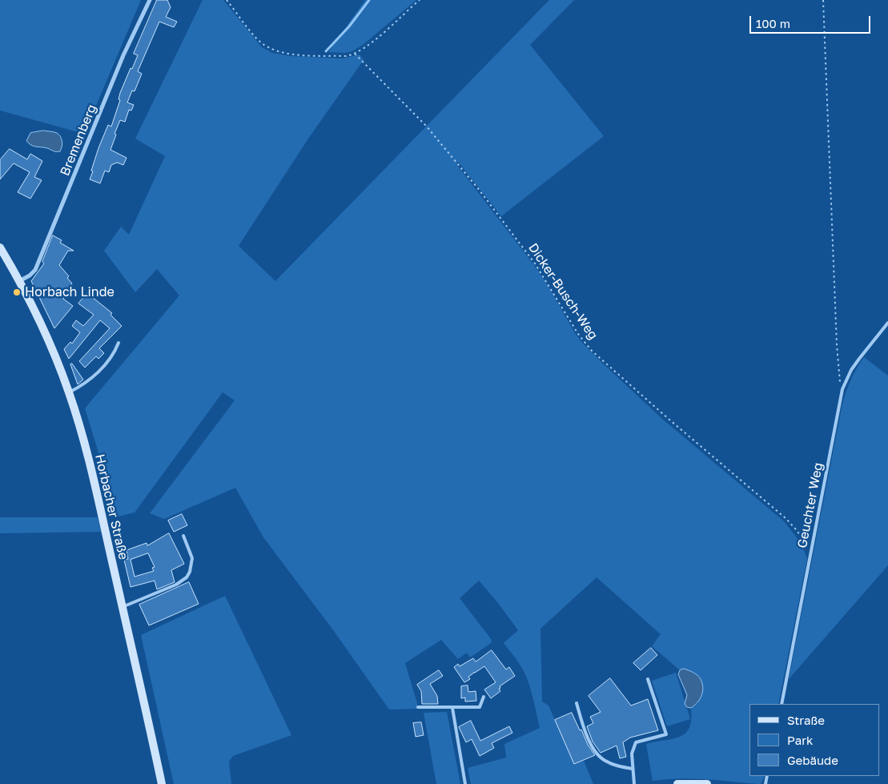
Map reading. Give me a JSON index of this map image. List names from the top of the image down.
{
  "streets": {
    "main road": ["Horbacher Straße"],
    "street": ["Bremenberg"],
    "lane": ["Geuchter Weg"],
    "path": ["Dicker-Busch-Weg"]
  },
  "crossings": [
    ["Bremenberg", "Horbacher Straße"],
    ["Dicker-Busch-Weg", "Geuchter Weg"]
  ],
  "places": ["Horbach Linde"],
  "legend": ["Straße", "Park", "Gebäude"],
  "scale_bar": "100 m"
}
